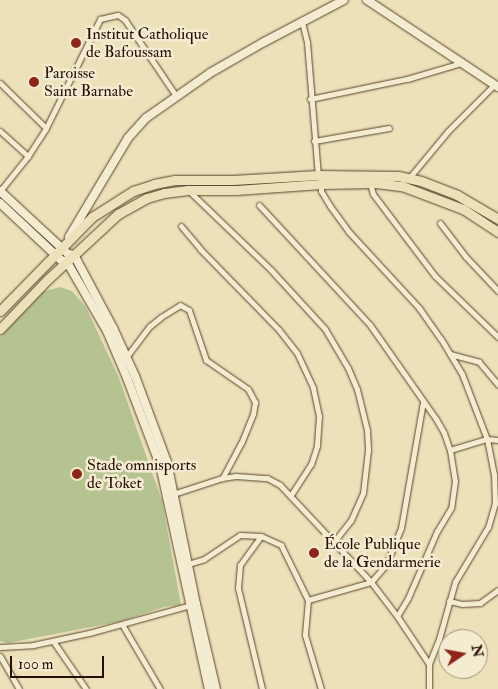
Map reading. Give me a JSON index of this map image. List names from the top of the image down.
{
  "places": [
    "Institut Catholique de Bafoussam",
    "Paroisse Saint Barnabe",
    "Stade omnisports de Toket",
    "École Publique de la Gendarmerie"
  ],
  "scale_bar": "100 m",
  "north": "right"
}
